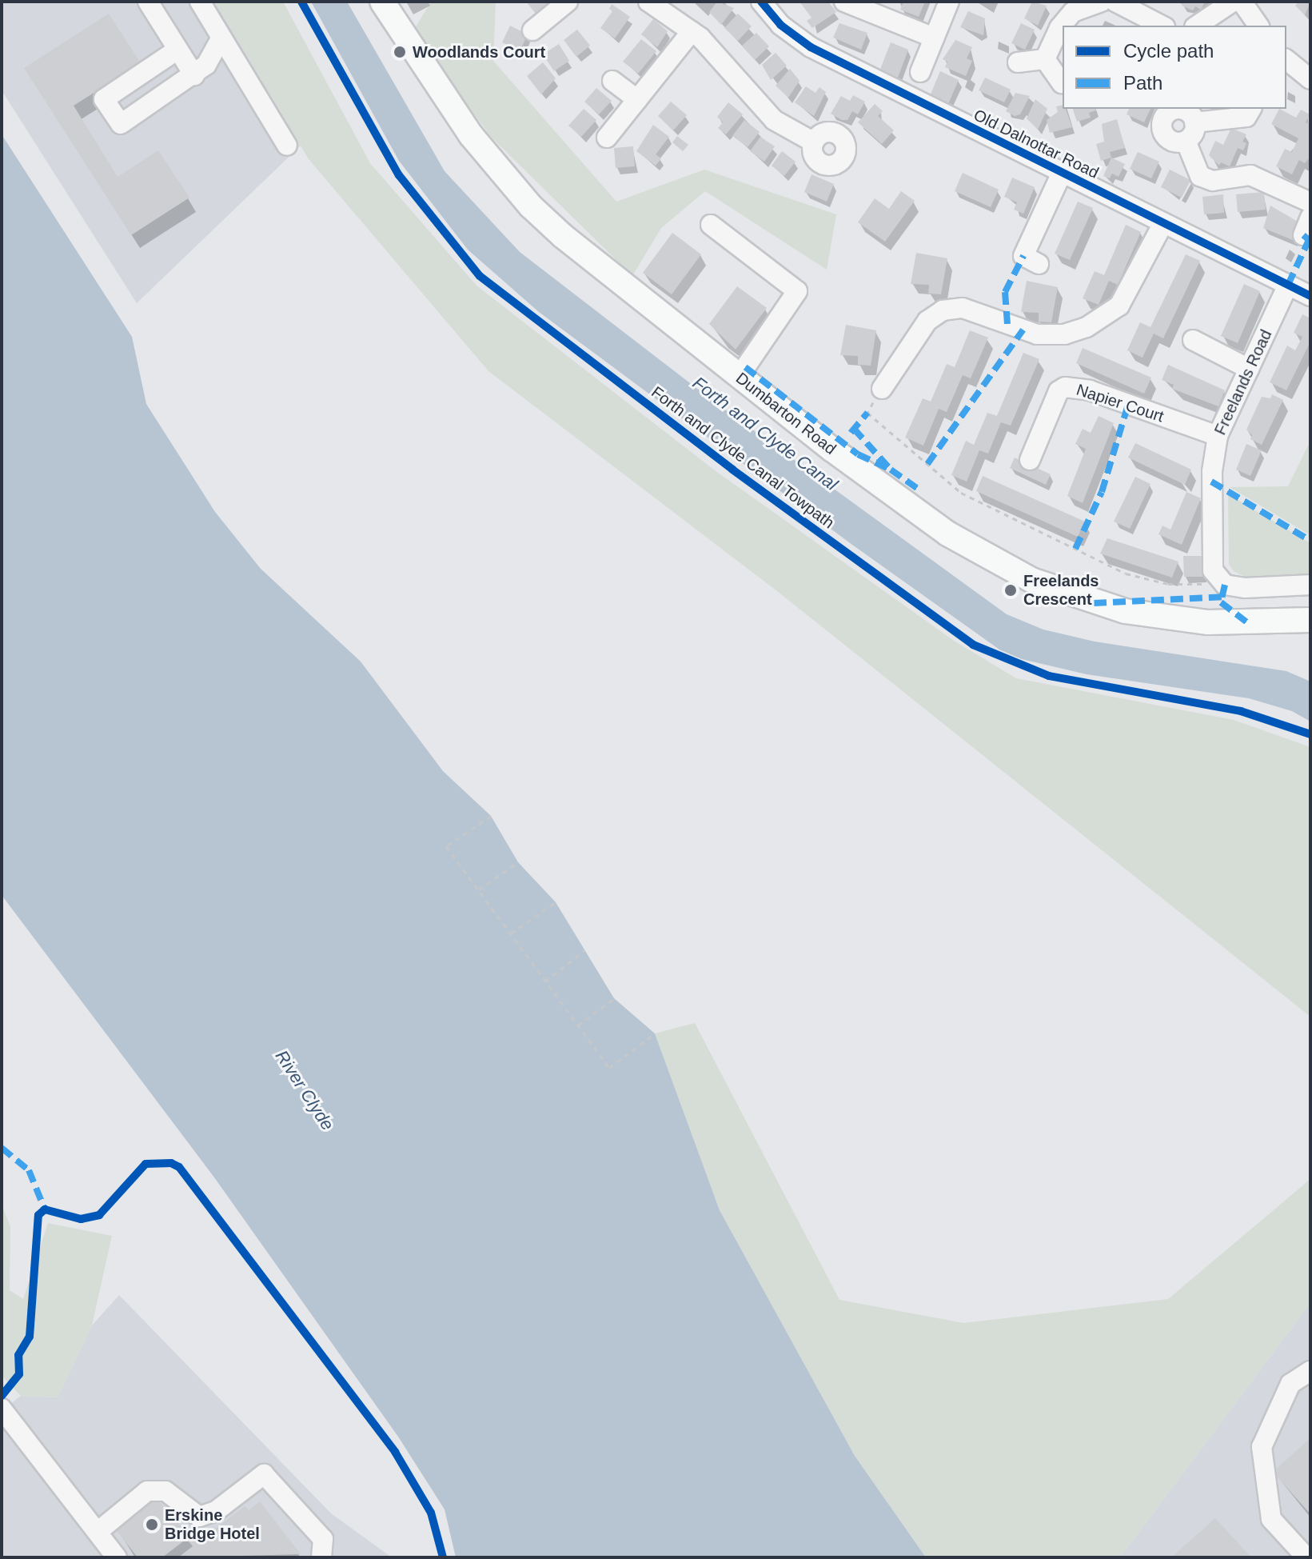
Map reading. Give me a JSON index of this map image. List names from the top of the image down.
{
  "streets": {
    "main road": ["Dumbarton Road"],
    "street": ["Old Dalnottar Road", "Freelands Road", "Napier Court"],
    "cycle path": ["Forth and Clyde Canal Towpath"]
  },
  "crossings": [
    ["Old Dalnottar Road", "Freelands Road"],
    ["Freelands Road", "Napier Court"]
  ],
  "water": ["Forth and Clyde Canal", "River Clyde"],
  "places": ["Woodlands Court", "Freelands Crescent", "Erskine Bridge Hotel"],
  "legend": ["Cycle path", "Path"]
}
